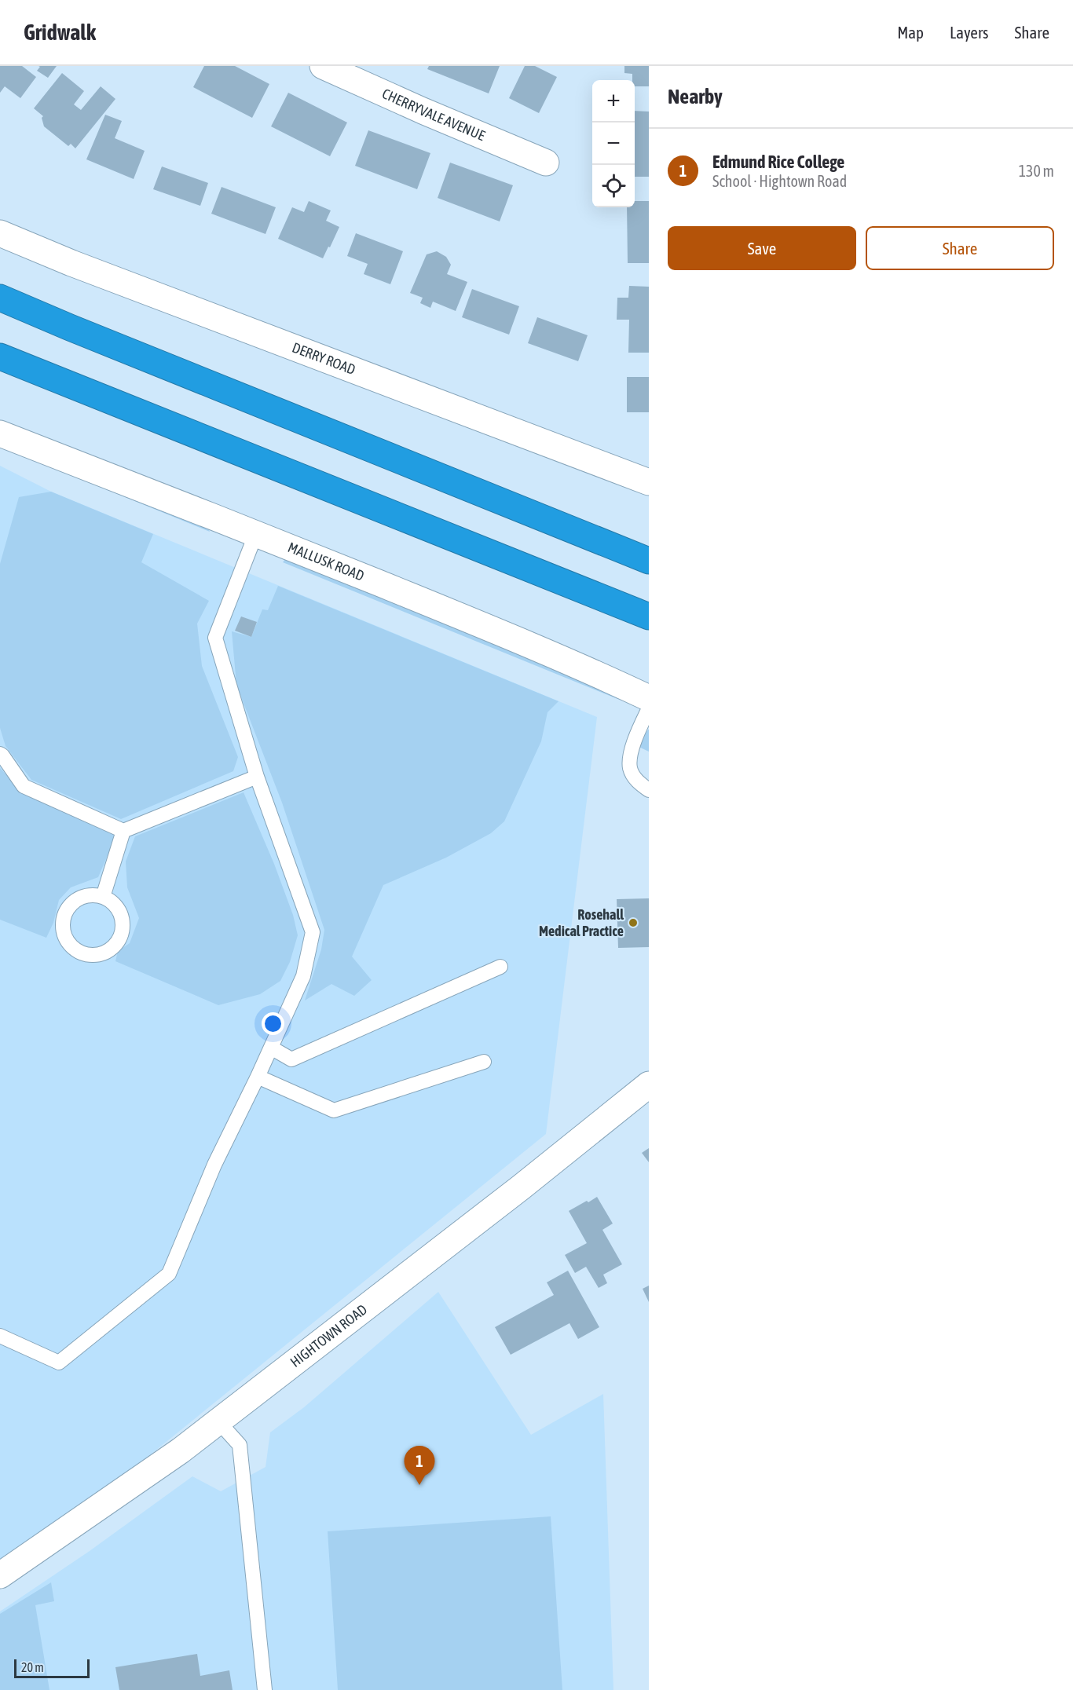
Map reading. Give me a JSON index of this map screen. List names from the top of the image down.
{
  "streets": {
    "main road": [
      "CHERRYVALE AVENUE",
      "DERRY ROAD",
      "MALLUSK ROAD",
      "HIGHTOWN ROAD"
    ]
  },
  "places": ["Rosehall Medical Practice"],
  "scale_bar": "20 m",
  "page": {
    "header": "Gridwalk",
    "nav": ["Map", "Layers", "Share"],
    "heading": "Nearby",
    "map_buttons": ["+", "−"],
    "list": [
      {
        "mark": "1",
        "name": "Edmund Rice College",
        "note": "School · Hightown Road",
        "value": "130 m"
      }
    ],
    "buttons": ["Save", "Share"],
    "pins": "1",
    "scale": "20 m"
  }
}
